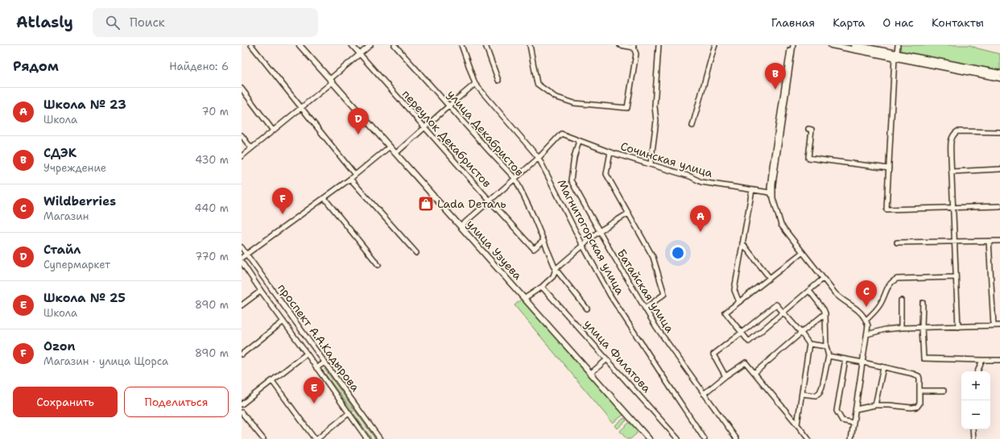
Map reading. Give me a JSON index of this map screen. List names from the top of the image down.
{
  "streets": {
    "main road": ["улица Узуева"],
    "street": [
      "улица Декабристов",
      "переулок Декабристов",
      "Сочинская улица",
      "Магнитогорская улица",
      "Батайская улица",
      "проспект А.А.Кадырова",
      "улица Филатова"
    ]
  },
  "crossings": [
    ["улица Декабристов", "переулок Декабристов"],
    ["Сочинская улица", "Магнитогорская улица"],
    ["Сочинская улица", "Батайская улица"]
  ],
  "places": {
    "shop": ["Lada Dеталь"]
  },
  "page": {
    "header": "Atlasly",
    "search": "Поиск",
    "nav": [
      "Главная",
      "Карта",
      "О нас",
      "Контакты"
    ],
    "heading": ["Рядом", "Найдено: 6"],
    "pins": [
      "B",
      "D",
      "F",
      "A",
      "C",
      "E"
    ],
    "list": [
      {
        "mark": "A",
        "name": "Школа № 23",
        "note": "Школа",
        "value": "70 m"
      },
      {
        "mark": "B",
        "name": "СДЭК",
        "note": "Учреждение",
        "value": "430 m"
      },
      {
        "mark": "C",
        "name": "Wildberries",
        "note": "Магазин",
        "value": "440 m"
      },
      {
        "mark": "D",
        "name": "Стайл",
        "note": "Супермаркет",
        "value": "770 m"
      },
      {
        "mark": "E",
        "name": "Школа № 25",
        "note": "Школа",
        "value": "890 m"
      },
      {
        "mark": "F",
        "name": "Ozon",
        "note": "Магазин · улица Щорса",
        "value": "890 m"
      }
    ],
    "map_buttons": ["+", "−"],
    "buttons": ["Сохранить", "Поделиться"]
  }
}
